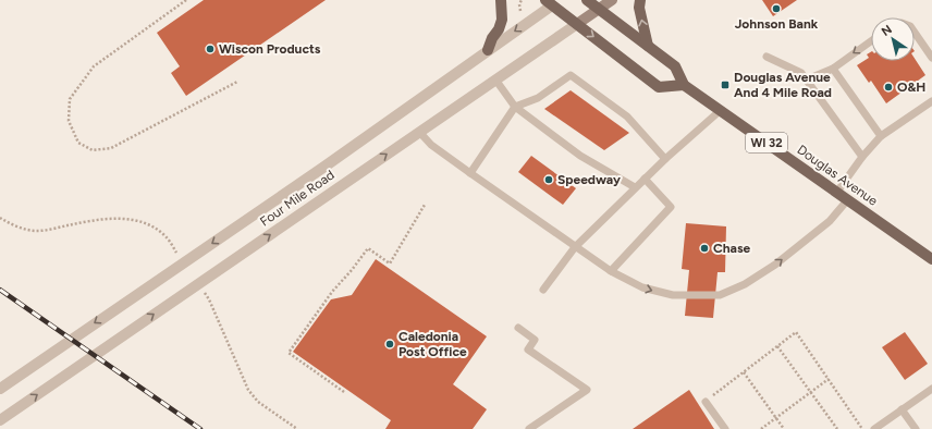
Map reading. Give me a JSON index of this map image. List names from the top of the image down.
{
  "streets": {
    "main road": ["WI 32", "Douglas Avenue", "Four Mile Road"]
  },
  "crossings": [
    ["Douglas Avenue", "Four Mile Road"]
  ],
  "places": {
    "other": [
      "Johnson Bank",
      "Wiscon Products",
      "O&H",
      "Speedway",
      "Chase",
      "Caledonia Post Office"
    ],
    "transit": ["Douglas Avenue And 4 Mile Road"]
  },
  "north": "top left"
}
